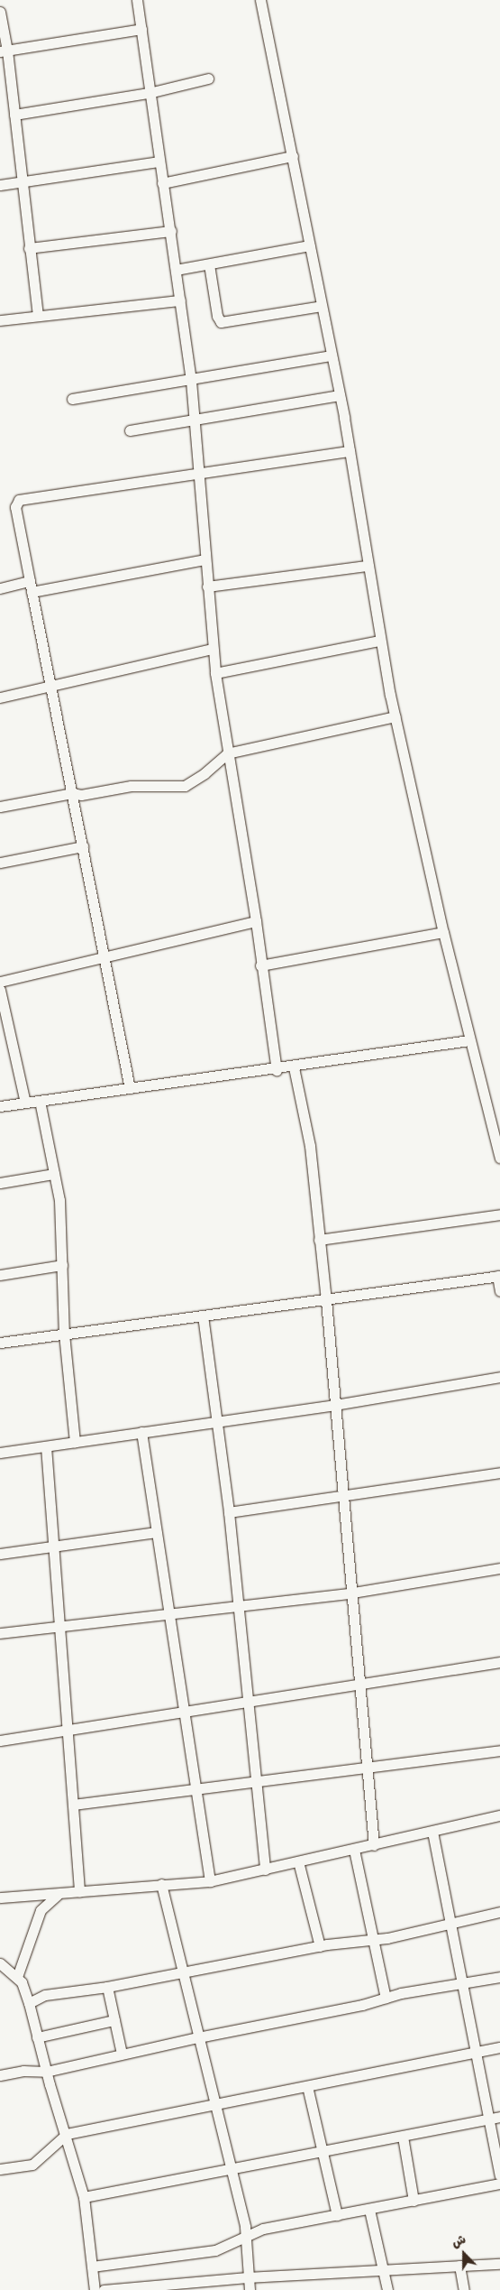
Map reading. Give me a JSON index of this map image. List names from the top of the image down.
{
  "north": "top"
}
